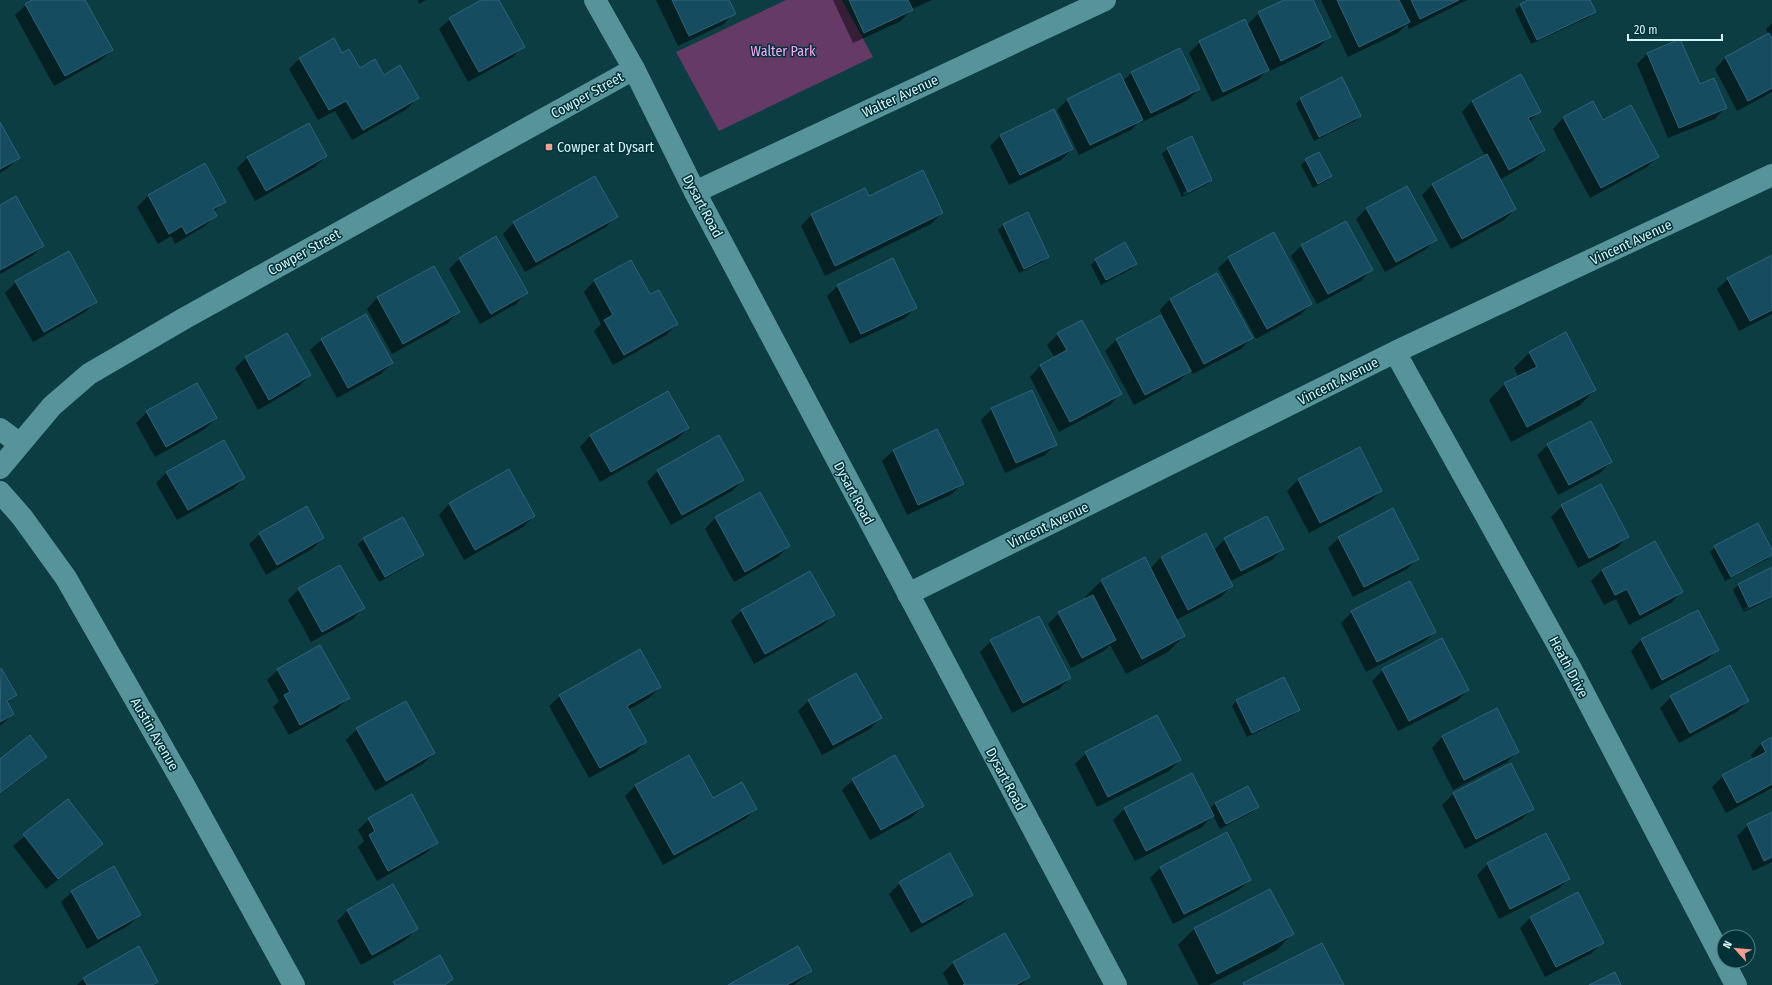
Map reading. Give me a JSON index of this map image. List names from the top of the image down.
{
  "streets": {
    "street": [
      "Cowper Street",
      "Walter Avenue",
      "Dysart Road",
      "Vincent Avenue",
      "Heath Drive",
      "Austin Avenue"
    ]
  },
  "crossings": [
    ["Cowper Street", "Dysart Road"],
    ["Walter Avenue", "Dysart Road"],
    ["Dysart Road", "Vincent Avenue"],
    ["Vincent Avenue", "Heath Drive"]
  ],
  "parks": ["Walter Park"],
  "places": {
    "transit": ["Cowper at Dysart"]
  },
  "scale_bar": "20 m",
  "north": "top left"
}
